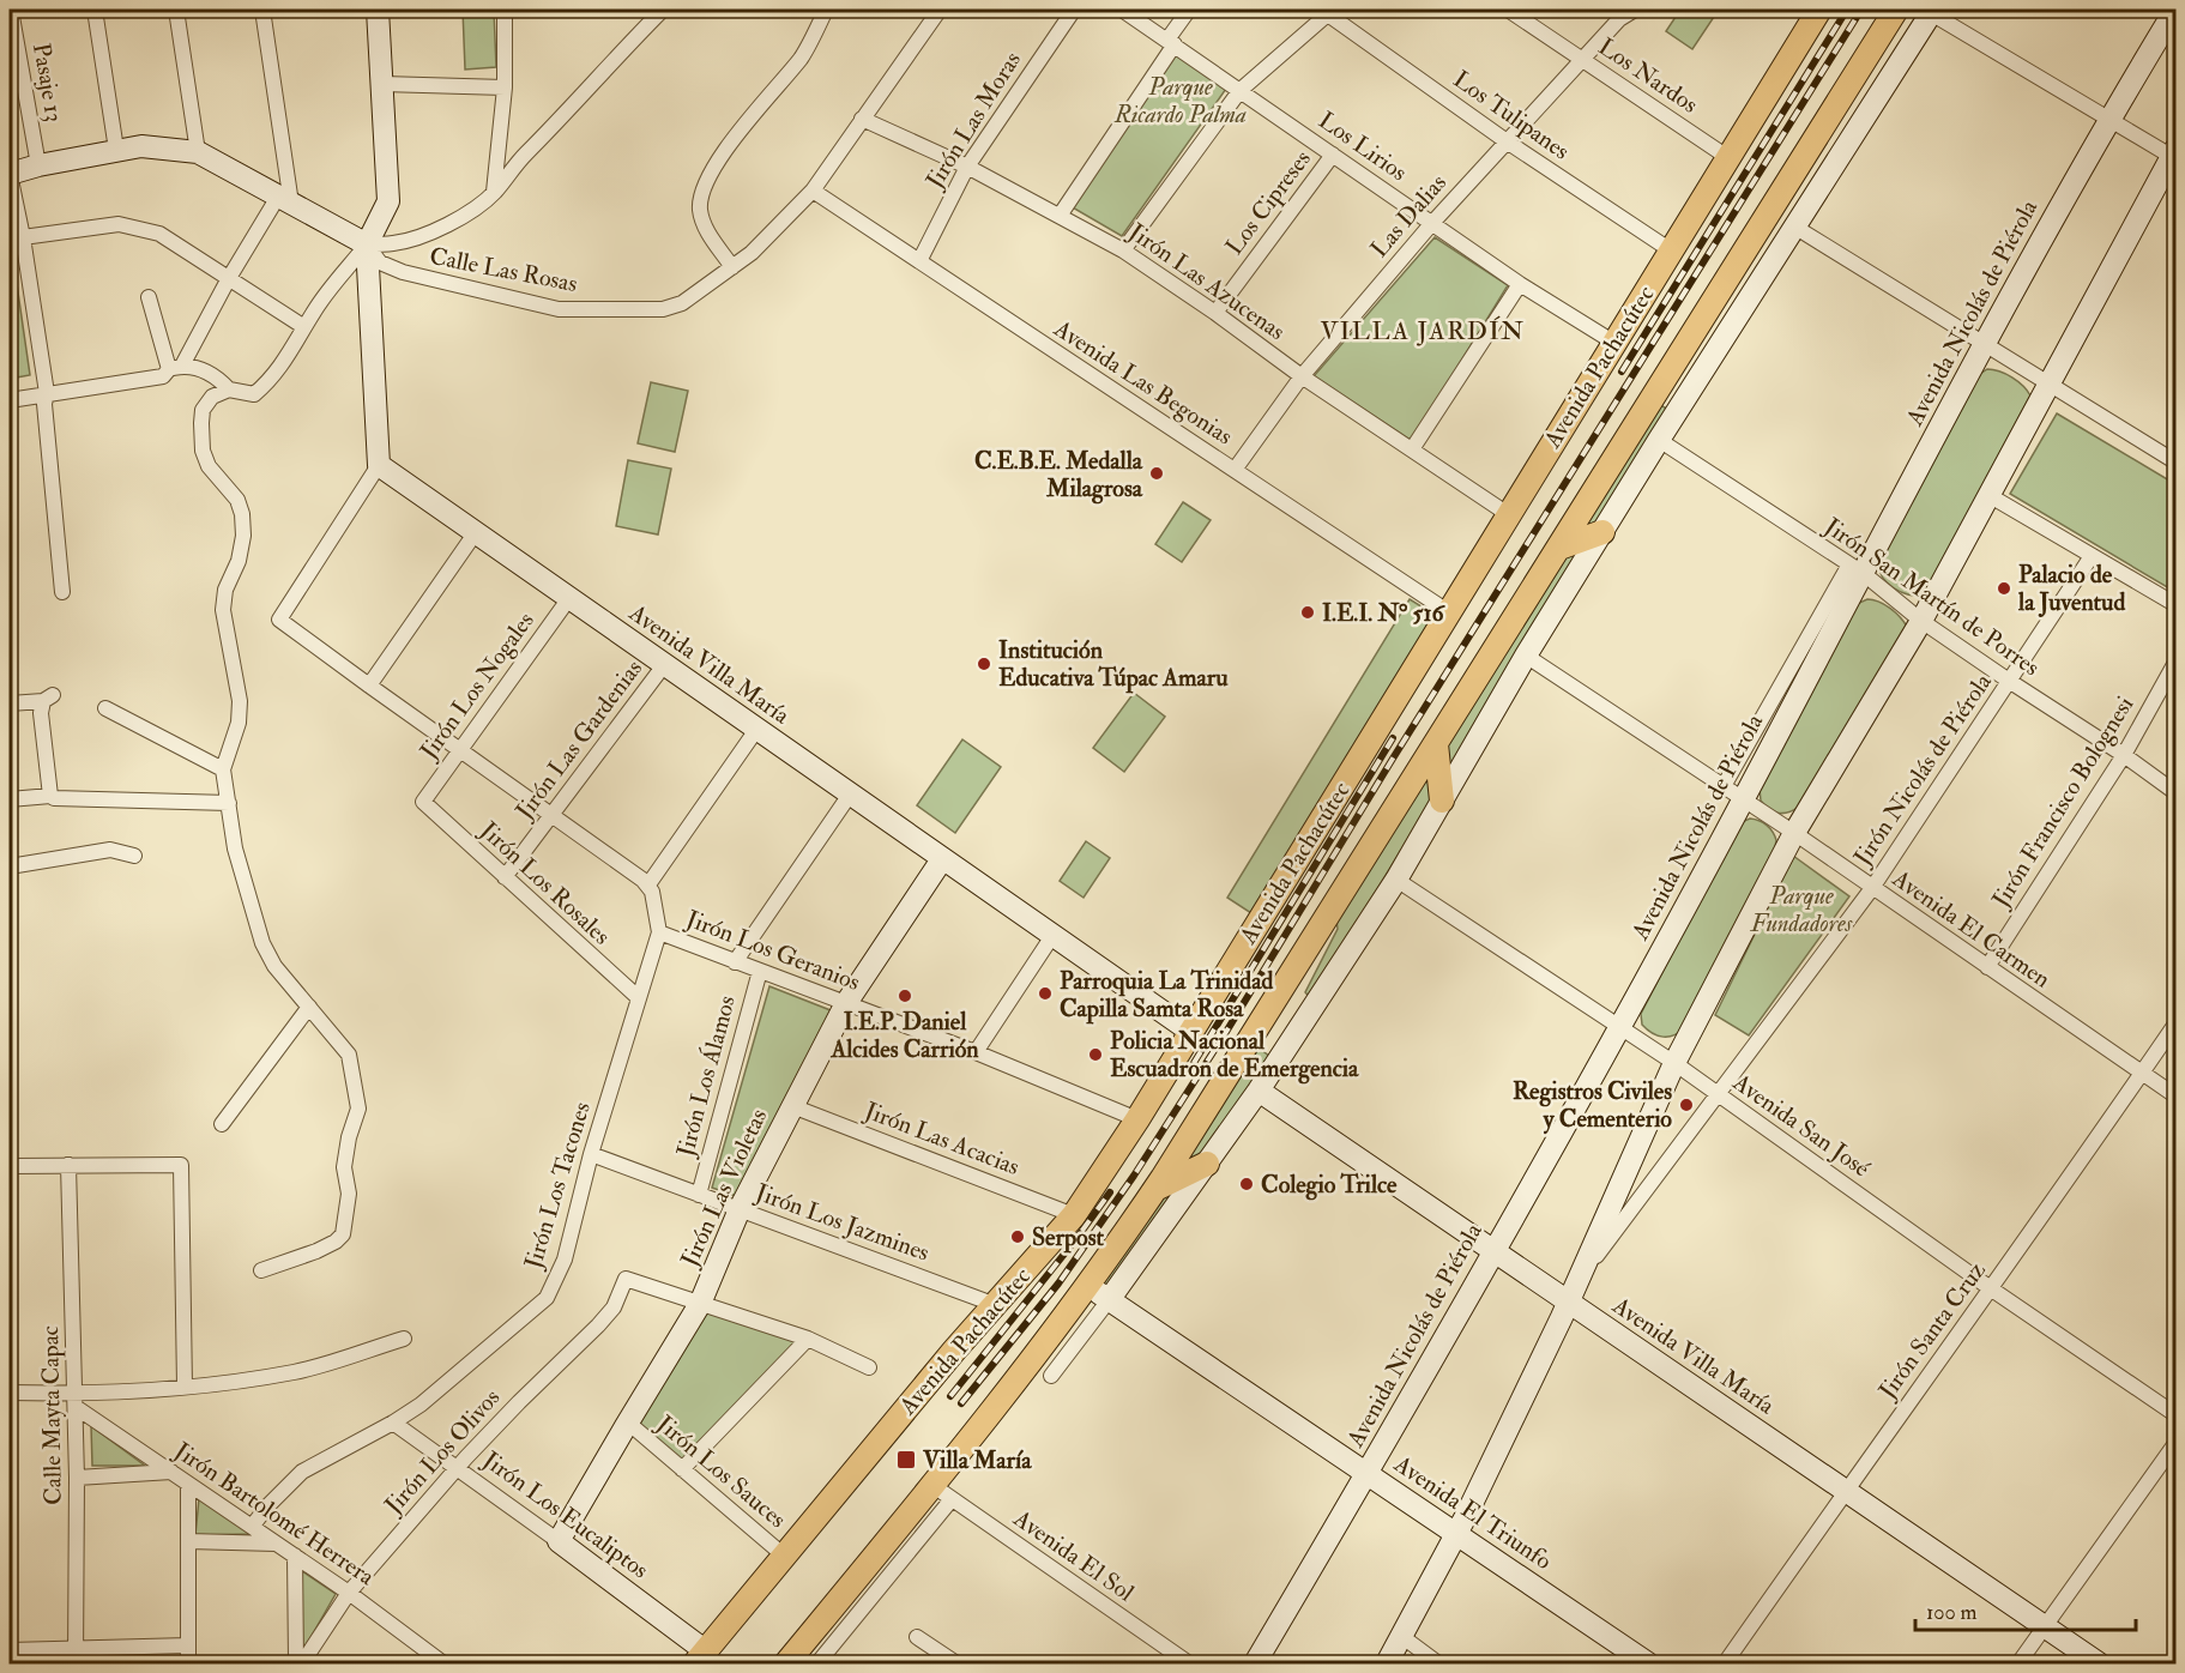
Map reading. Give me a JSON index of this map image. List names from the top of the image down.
{
  "streets": {
    "main road": ["Avenida Pachacútec"],
    "street": [
      "Los Nardos",
      "Pasaje 13",
      "Los Tulipanes",
      "Jirón Las Moras",
      "Los Lirios",
      "Los Cipreses",
      "Las Dalias",
      "Calle Las Rosas",
      "Jirón Las Azucenas",
      "Avenida Nicolás de Piérola",
      "Avenida Las Begonias",
      "Jirón San Martín de Porres",
      "Avenida Villa María",
      "Jirón Los Nogales",
      "Jirón Las Gardenias",
      "Jirón Nicolás de Piérola",
      "Jirón Francisco Bolognesi",
      "Jirón Los Rosales",
      "Avenida El Carmen",
      "Jirón Los Geranios",
      "Jirón Los Álamos",
      "Avenida San José",
      "Jirón Las Acacias",
      "Jirón Los Tacones",
      "Jirón Las Violetas",
      "Jirón Los Jazmines",
      "Jirón Santa Cruz",
      "Calle Mayta Capac",
      "Jirón Los Olivos",
      "Jirón Los Sauces",
      "Avenida El Triunfo",
      "Jirón Bartolomé Herrera",
      "Jirón Los Eucaliptos",
      "Avenida El Sol"
    ]
  },
  "crossings": [
    ["Los Nardos", "Las Dalias"],
    ["Los Nardos", "Avenida Pachacútec"],
    ["Los Tulipanes", "Las Dalias"],
    ["Los Tulipanes", "Avenida Pachacútec"],
    ["Jirón Las Moras", "Jirón Las Azucenas"],
    ["Jirón Las Moras", "Avenida Las Begonias"],
    ["Los Lirios", "Los Cipreses"],
    ["Los Lirios", "Las Dalias"],
    ["Los Lirios", "Avenida Pachacútec"],
    ["Los Cipreses", "Jirón Las Azucenas"],
    ["Las Dalias", "Jirón Las Azucenas"],
    ["Las Dalias", "Avenida Las Begonias"],
    ["Calle Las Rosas", "Jirón Las Azucenas"],
    ["Calle Las Rosas", "Avenida Las Begonias"],
    ["Jirón Las Azucenas", "Avenida Pachacútec"],
    ["Avenida Nicolás de Piérola", "Jirón San Martín de Porres"],
    ["Avenida Nicolás de Piérola", "Avenida Villa María"],
    ["Avenida Nicolás de Piérola", "Avenida El Carmen"],
    ["Avenida Nicolás de Piérola", "Avenida San José"],
    ["Avenida Nicolás de Piérola", "Avenida El Triunfo"],
    ["Avenida Pachacútec", "Avenida Las Begonias"],
    ["Avenida Pachacútec", "Avenida Villa María"],
    ["Avenida Pachacútec", "Jirón Los Geranios"],
    ["Avenida Pachacútec", "Jirón Las Acacias"],
    ["Avenida Pachacútec", "Jirón Los Jazmines"],
    ["Avenida Pachacútec", "Jirón Los Sauces"],
    ["Avenida Pachacútec", "Jirón Los Eucaliptos"],
    ["Jirón San Martín de Porres", "Jirón Nicolás de Piérola"],
    ["Jirón San Martín de Porres", "Jirón Francisco Bolognesi"],
    ["Avenida Villa María", "Jirón Los Nogales"],
    ["Avenida Villa María", "Jirón Las Gardenias"],
    ["Avenida Villa María", "Jirón Los Álamos"],
    ["Avenida Villa María", "Jirón Las Violetas"],
    ["Avenida Villa María", "Jirón Santa Cruz"],
    ["Jirón Los Nogales", "Jirón Los Rosales"],
    ["Jirón Las Gardenias", "Jirón Los Rosales"],
    ["Jirón Nicolás de Piérola", "Avenida El Carmen"],
    ["Jirón Nicolás de Piérola", "Avenida San José"],
    ["Jirón Francisco Bolognesi", "Avenida El Carmen"],
    ["Jirón Los Rosales", "Jirón Los Tacones"],
    ["Avenida El Carmen", "Jirón Santa Cruz"],
    ["Jirón Los Geranios", "Jirón Los Álamos"],
    ["Jirón Los Geranios", "Jirón Los Tacones"],
    ["Jirón Los Geranios", "Jirón Las Violetas"],
    ["Jirón Los Álamos", "Jirón Los Jazmines"],
    ["Avenida San José", "Jirón Santa Cruz"],
    ["Jirón Las Acacias", "Jirón Las Violetas"],
    ["Jirón Los Tacones", "Jirón Los Jazmines"],
    ["Jirón Los Tacones", "Jirón Bartolomé Herrera"],
    ["Jirón Los Tacones", "Jirón Los Eucaliptos"],
    ["Jirón Las Violetas", "Jirón Los Jazmines"],
    ["Jirón Las Violetas", "Jirón Los Olivos"],
    ["Jirón Las Violetas", "Jirón Los Sauces"],
    ["Jirón Las Violetas", "Jirón Los Eucaliptos"],
    ["Calle Mayta Capac", "Jirón Bartolomé Herrera"],
    ["Jirón Los Olivos", "Jirón Bartolomé Herrera"],
    ["Jirón Los Olivos", "Jirón Los Eucaliptos"]
  ],
  "districts": ["VILLA JARDÍN"],
  "parks": ["Parque Ricardo Palma", "Parque Fundadores"],
  "places": {
    "other": [
      "C.E.B.E. Medalla Milagrosa",
      "Palacio de la Juventud",
      "I.E.I. N° 516",
      "Institución Educativa Túpac Amaru",
      "Parroquia La Trinidad Capilla Samta Rosa",
      "I.E.P. Daniel Alcides Carrión",
      "Policia Nacional Escuadron de Emergencia",
      "Registros Civiles y Cementerio",
      "Colegio Trilce",
      "Serpost"
    ],
    "transit": ["Villa María"]
  },
  "scale_bar": "100 m"
}
